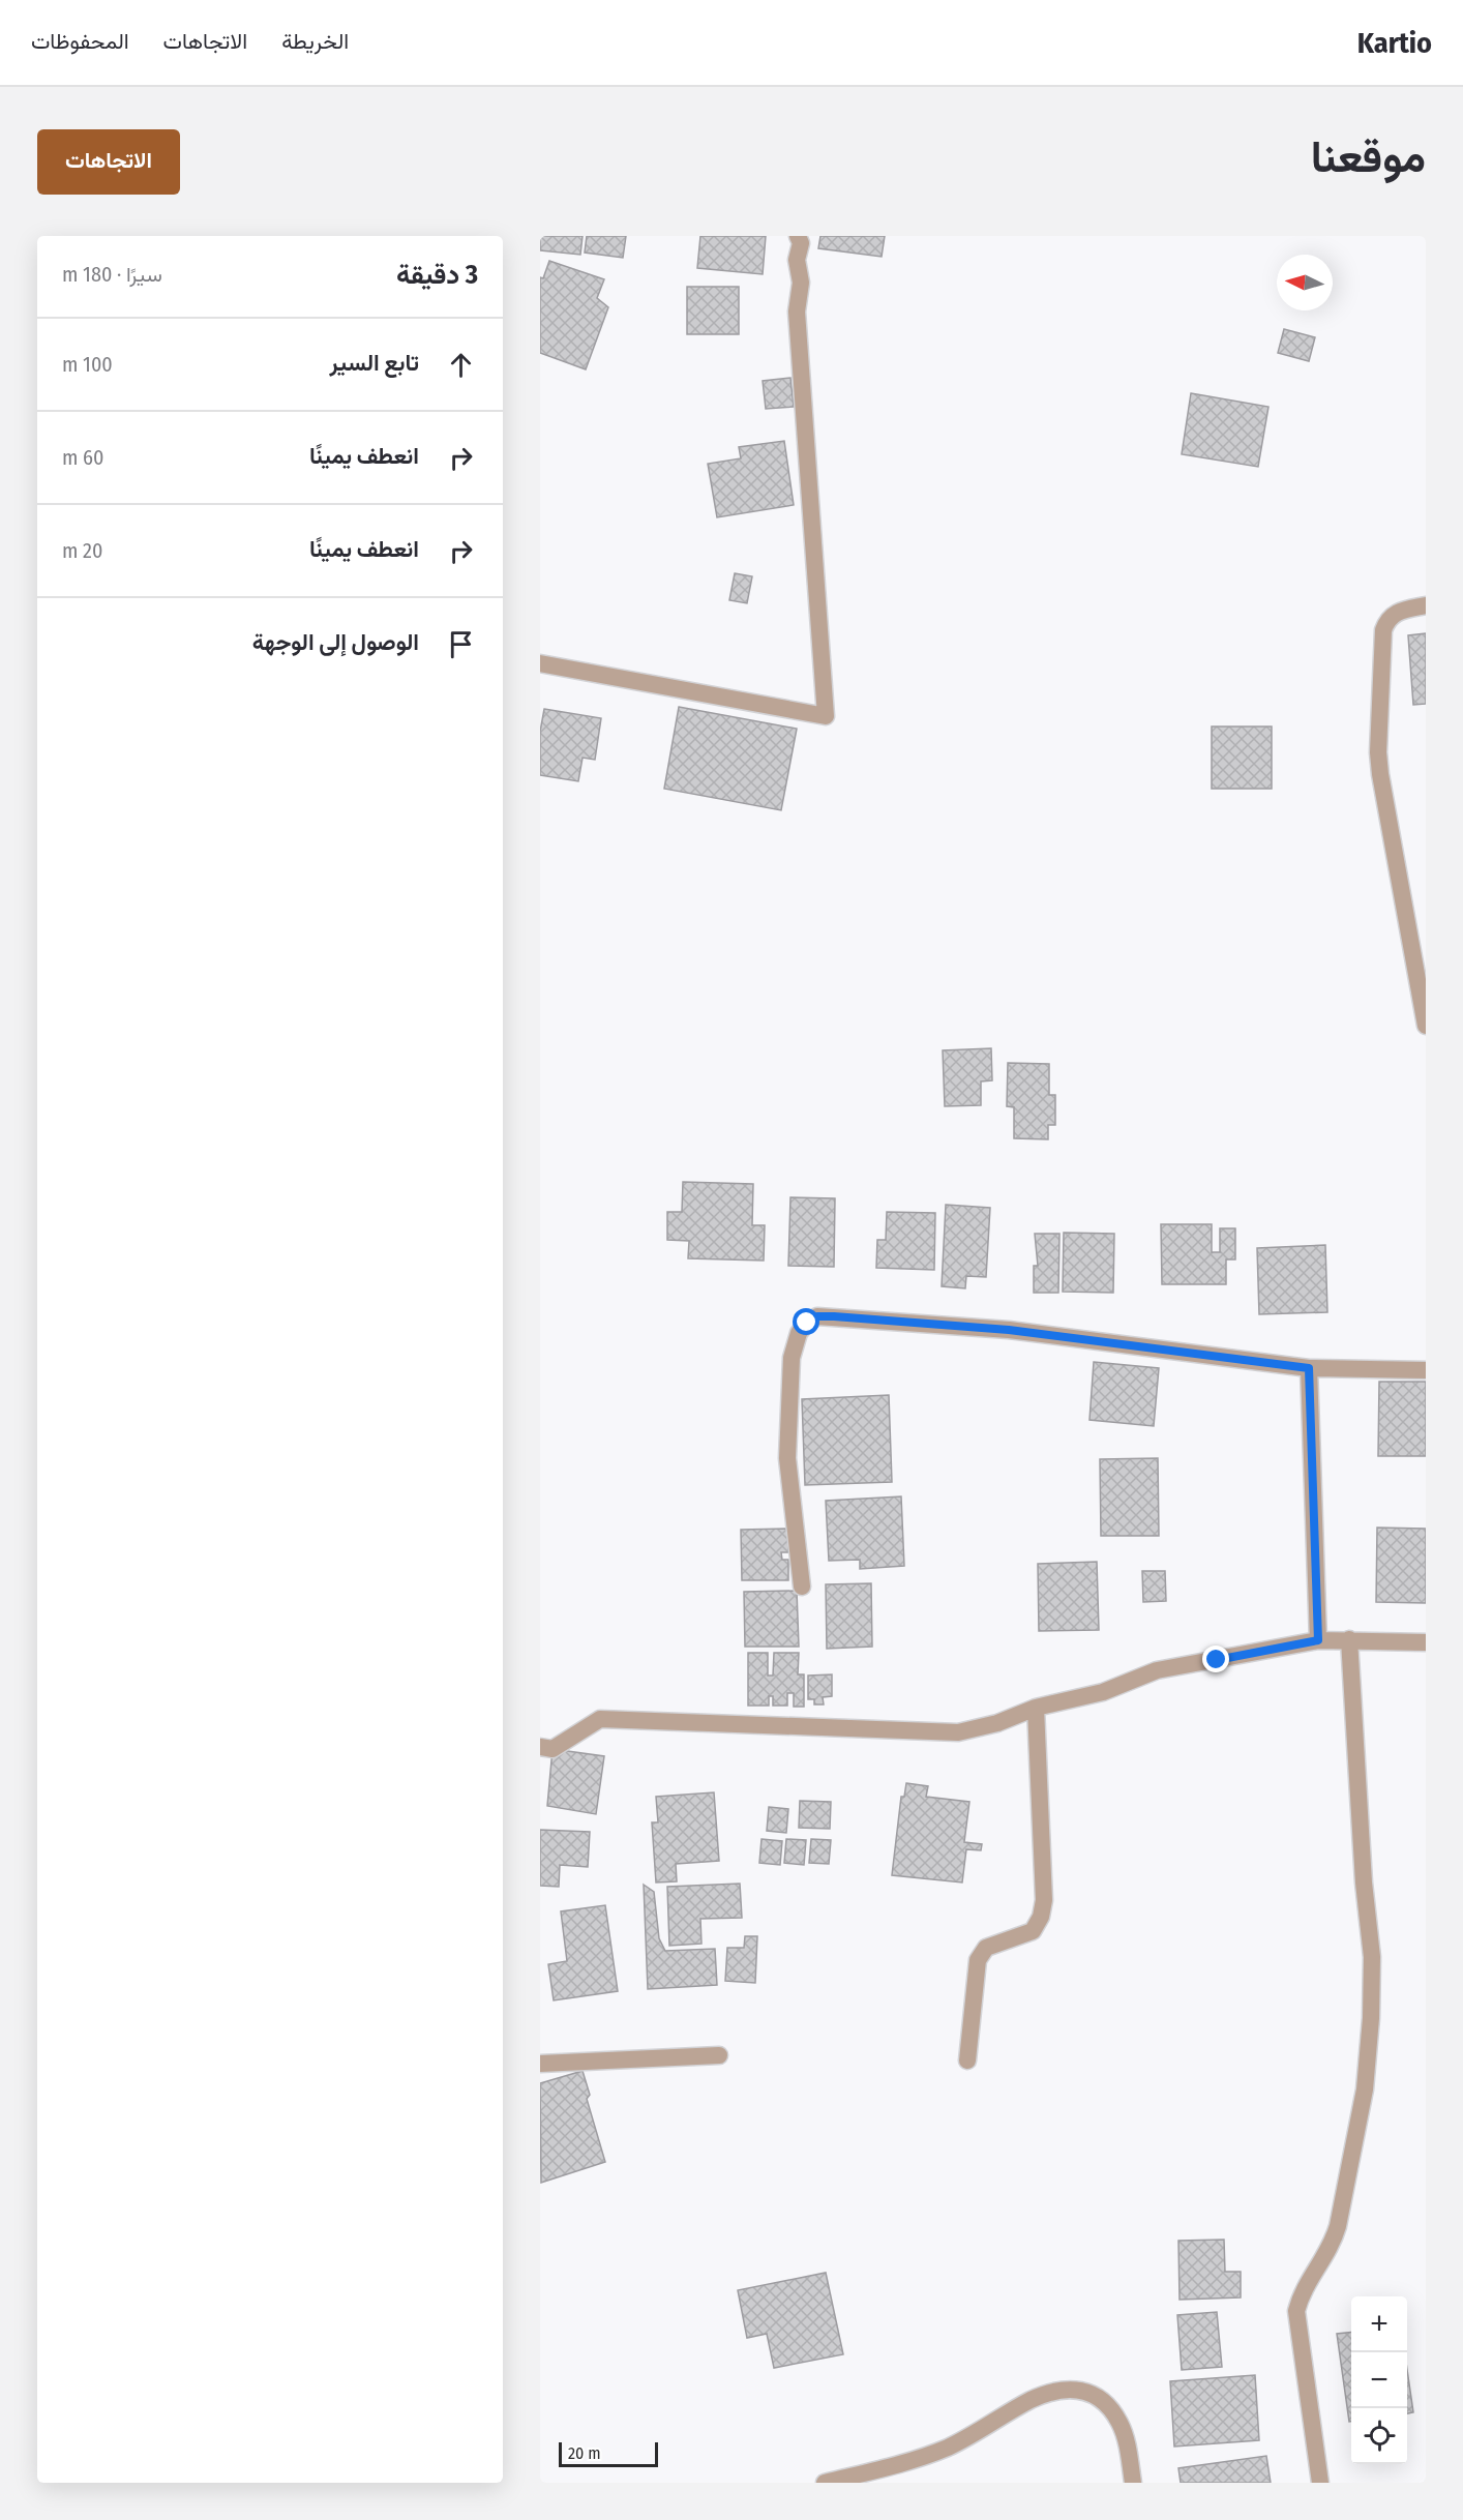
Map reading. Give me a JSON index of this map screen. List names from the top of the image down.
{
  "scale_bar": "20 m",
  "north": "left",
  "page": {
    "header": "Kartio",
    "nav": ["الخريطة", "الاتجاهات", "المحفوظات"],
    "title": "موقعنا",
    "buttons": "الاتجاهات",
    "heading": ["3 دقيقة", "سيرًا · 180 m"],
    "list": [
      ["تابع السير", "100 m"],
      ["انعطف يمينًا", "60 m"],
      ["انعطف يمينًا", "20 m"],
      "الوصول إلى الوجهة"
    ],
    "map_buttons": ["+", "−"],
    "scale": "20 m"
  }
}
